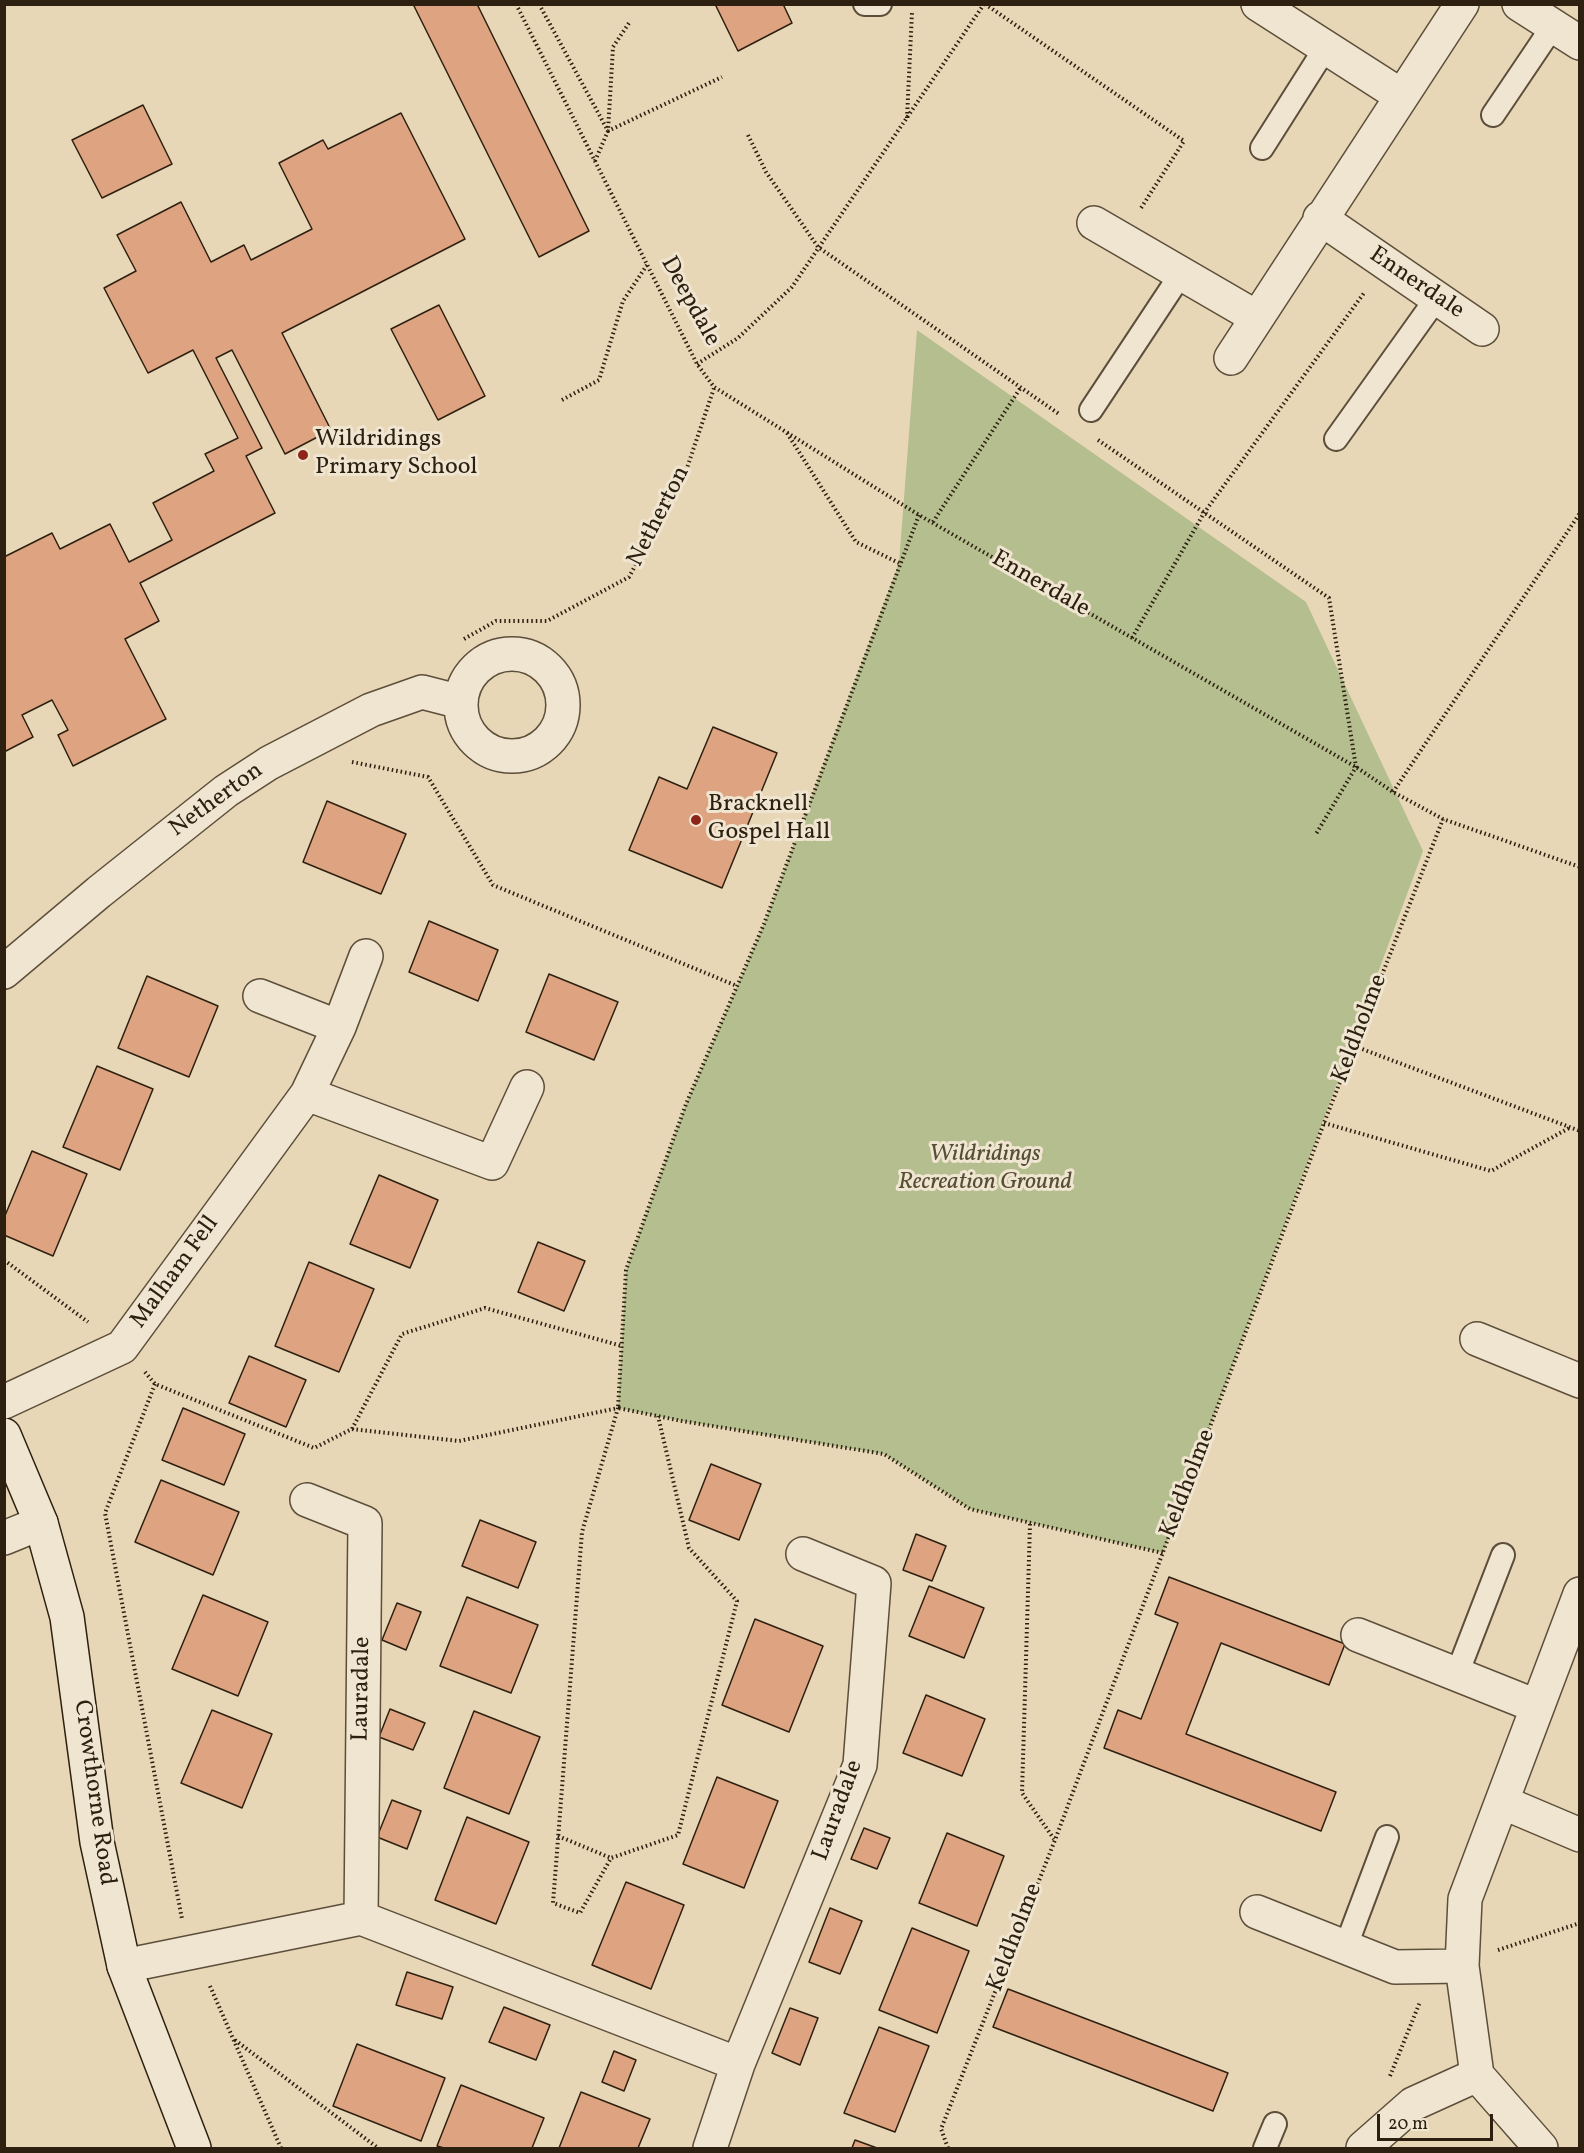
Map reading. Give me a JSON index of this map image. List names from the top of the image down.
{
  "streets": {
    "street": [
      "Ennerdale",
      "Netherton",
      "Malham Fell",
      "Lauradale",
      "Crowthorne Road"
    ],
    "path": ["Deepdale", "Keldholme"]
  },
  "crossings": [
    ["Ennerdale", "Deepdale"],
    ["Ennerdale", "Netherton"],
    ["Ennerdale", "Keldholme"]
  ],
  "parks": ["Wildridings Recreation Ground"],
  "places": ["Wildridings Primary School", "Bracknell Gospel Hall"],
  "scale_bar": "20 m"
}
